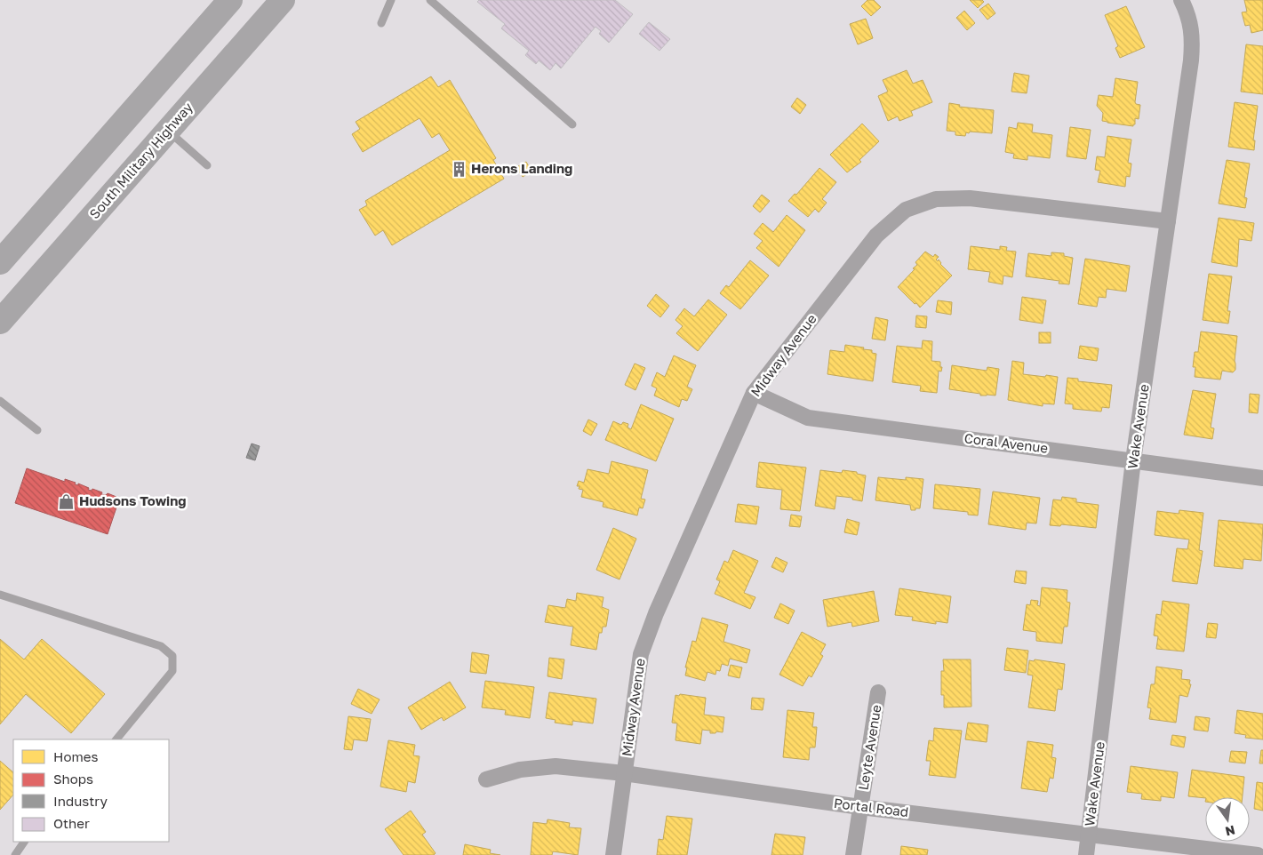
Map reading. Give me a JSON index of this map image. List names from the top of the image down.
{
  "streets": {
    "main road": ["South Military Highway"],
    "street": [
      "Midway Avenue",
      "Wake Avenue",
      "Coral Avenue",
      "Leyte Avenue",
      "Portal Road"
    ]
  },
  "crossings": [
    ["Midway Avenue", "Wake Avenue"],
    ["Midway Avenue", "Coral Avenue"],
    ["Midway Avenue", "Portal Road"],
    ["Wake Avenue", "Coral Avenue"],
    ["Wake Avenue", "Portal Road"],
    ["Leyte Avenue", "Portal Road"]
  ],
  "places": {
    "building": ["Herons Landing"],
    "shop": ["Hudsons Towing"]
  },
  "legend": [
    "Homes",
    "Shops",
    "Industry",
    "Other"
  ],
  "north": "bottom"
}
